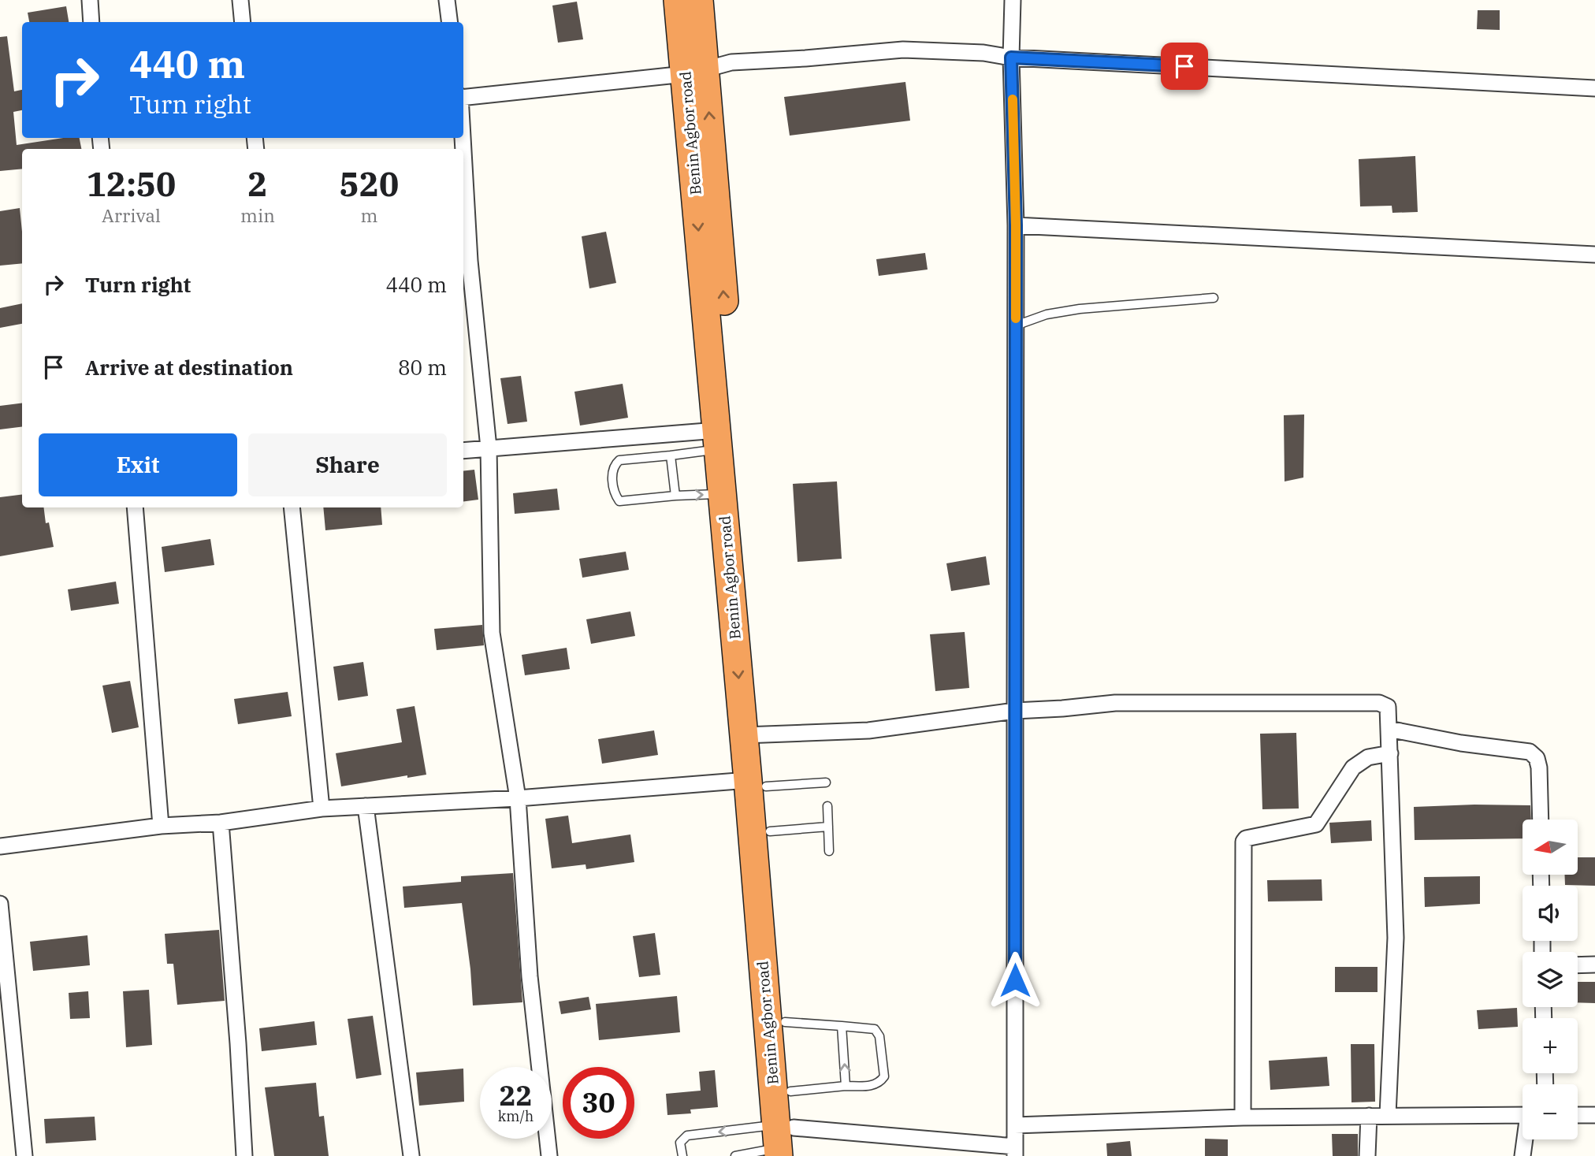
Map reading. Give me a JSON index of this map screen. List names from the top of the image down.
{
  "streets": {
    "highway": ["Benin Agbor road"]
  },
  "north": "left",
  "page": {
    "turn": ["440 m", "Turn right"],
    "eta": [
      "12:50",
      "Arrival",
      "2",
      "min",
      "520",
      "m"
    ],
    "list": [
      {
        "name": "Turn right",
        "value": "440 m"
      },
      {
        "name": "Arrive at destination",
        "value": "80 m"
      }
    ],
    "buttons": ["Exit", "Share"],
    "map_buttons": ["+", "−"],
    "speed": "22 km/h",
    "limit": "30"
  }
}
